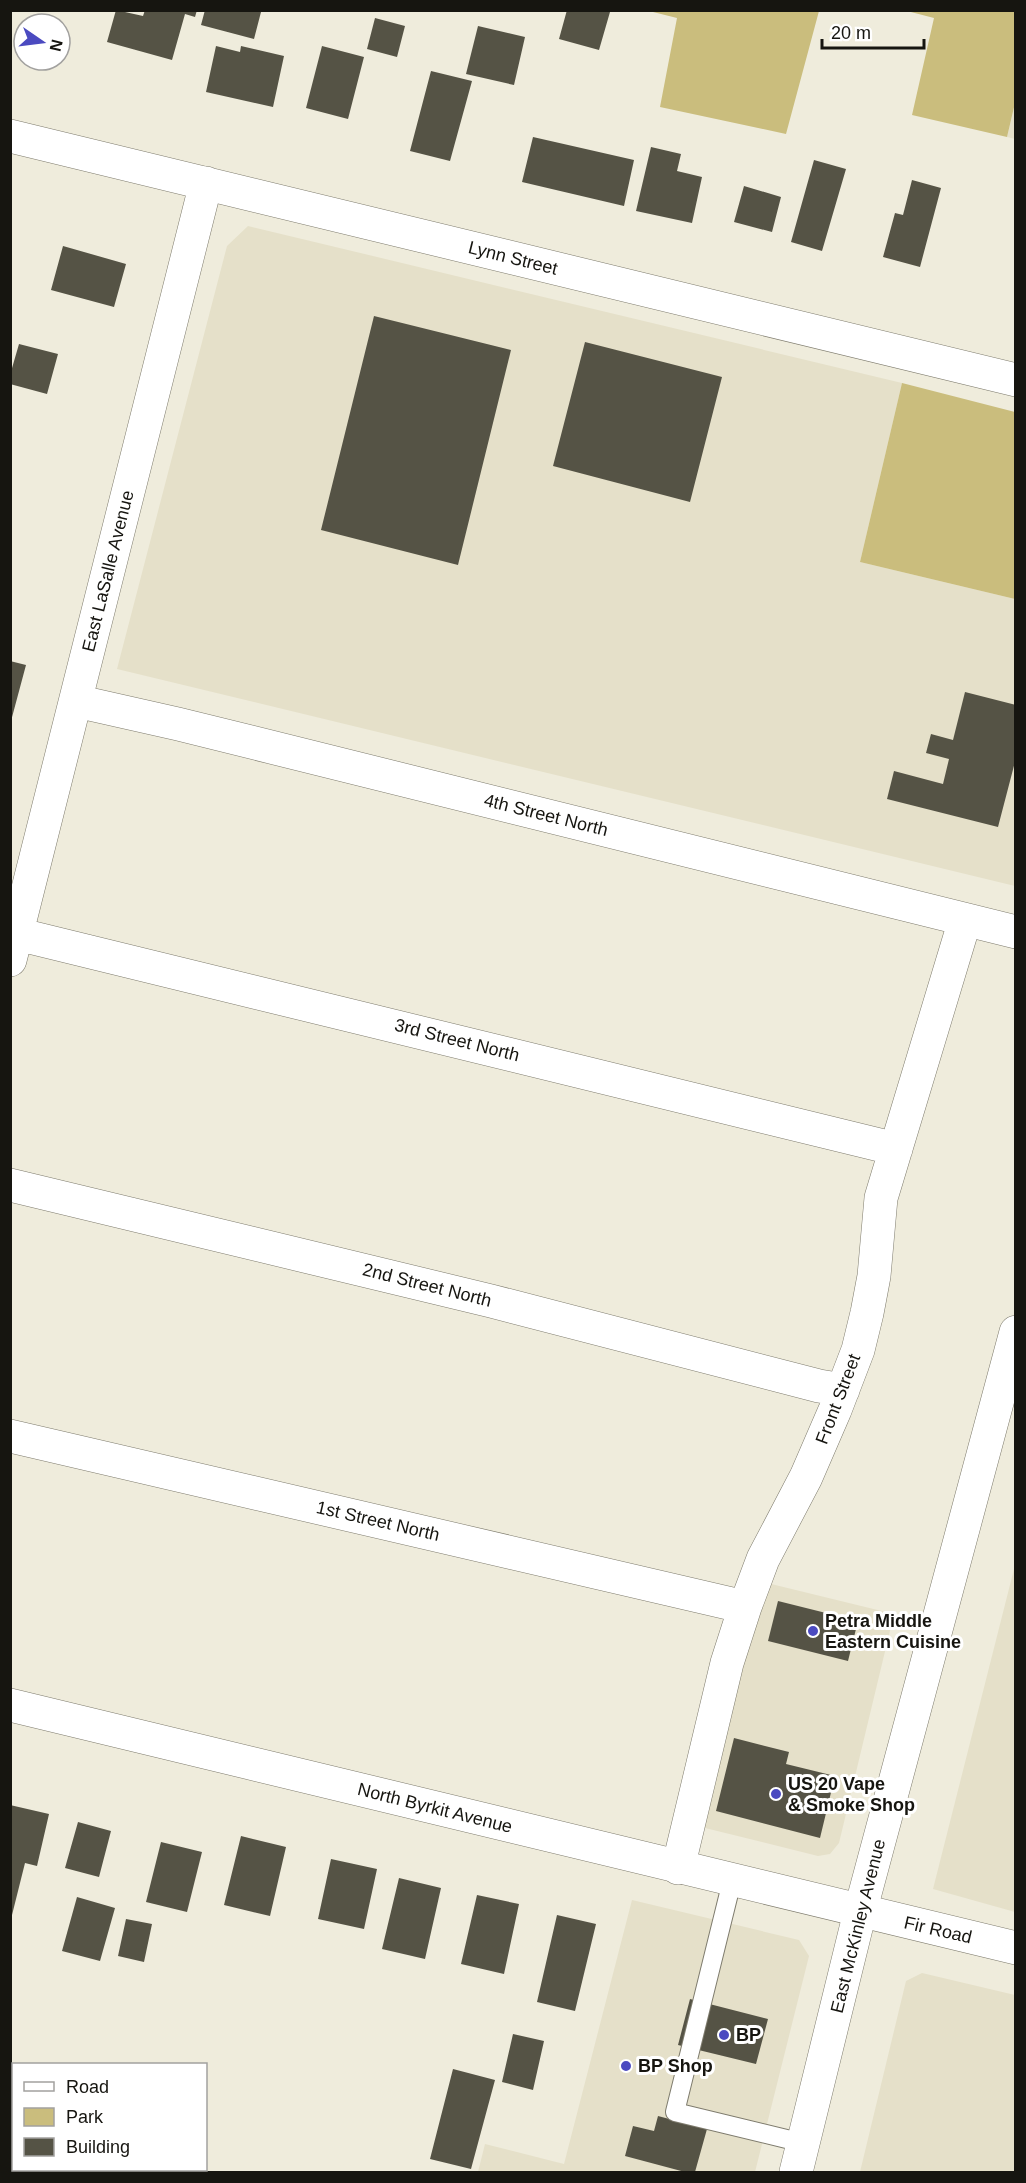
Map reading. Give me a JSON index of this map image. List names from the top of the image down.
{
  "streets": {
    "street": [
      "Lynn Street",
      "East LaSalle Avenue",
      "4th Street North",
      "3rd Street North",
      "2nd Street North",
      "Front Street",
      "1st Street North",
      "North Byrkit Avenue",
      "East McKinley Avenue",
      "Fir Road"
    ]
  },
  "crossings": [
    ["Lynn Street", "East LaSalle Avenue"],
    ["East LaSalle Avenue", "4th Street North"],
    ["East LaSalle Avenue", "3rd Street North"],
    ["4th Street North", "Front Street"],
    ["3rd Street North", "Front Street"],
    ["2nd Street North", "Front Street"],
    ["Front Street", "1st Street North"],
    ["Front Street", "North Byrkit Avenue"],
    ["North Byrkit Avenue", "East McKinley Avenue"],
    ["North Byrkit Avenue", "Fir Road"],
    ["East McKinley Avenue", "Fir Road"]
  ],
  "places": [
    "Petra Middle Eastern Cuisine",
    "US 20 Vape & Smoke Shop",
    "BP",
    "BP Shop"
  ],
  "legend": ["Road", "Park", "Building"],
  "scale_bar": "20 m",
  "north": "right"
}
